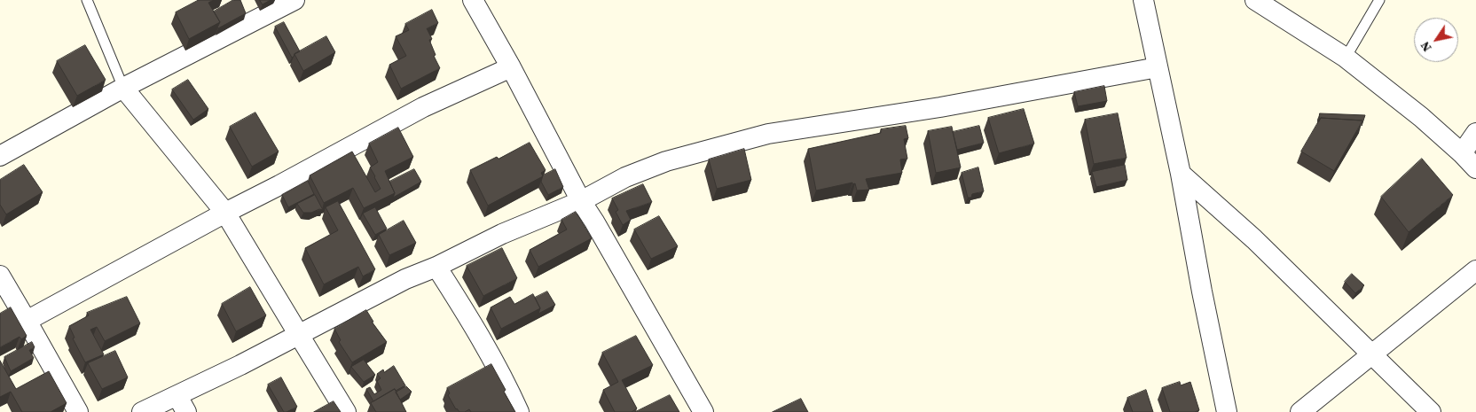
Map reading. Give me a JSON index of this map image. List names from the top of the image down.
{
  "north": "bottom left"
}
